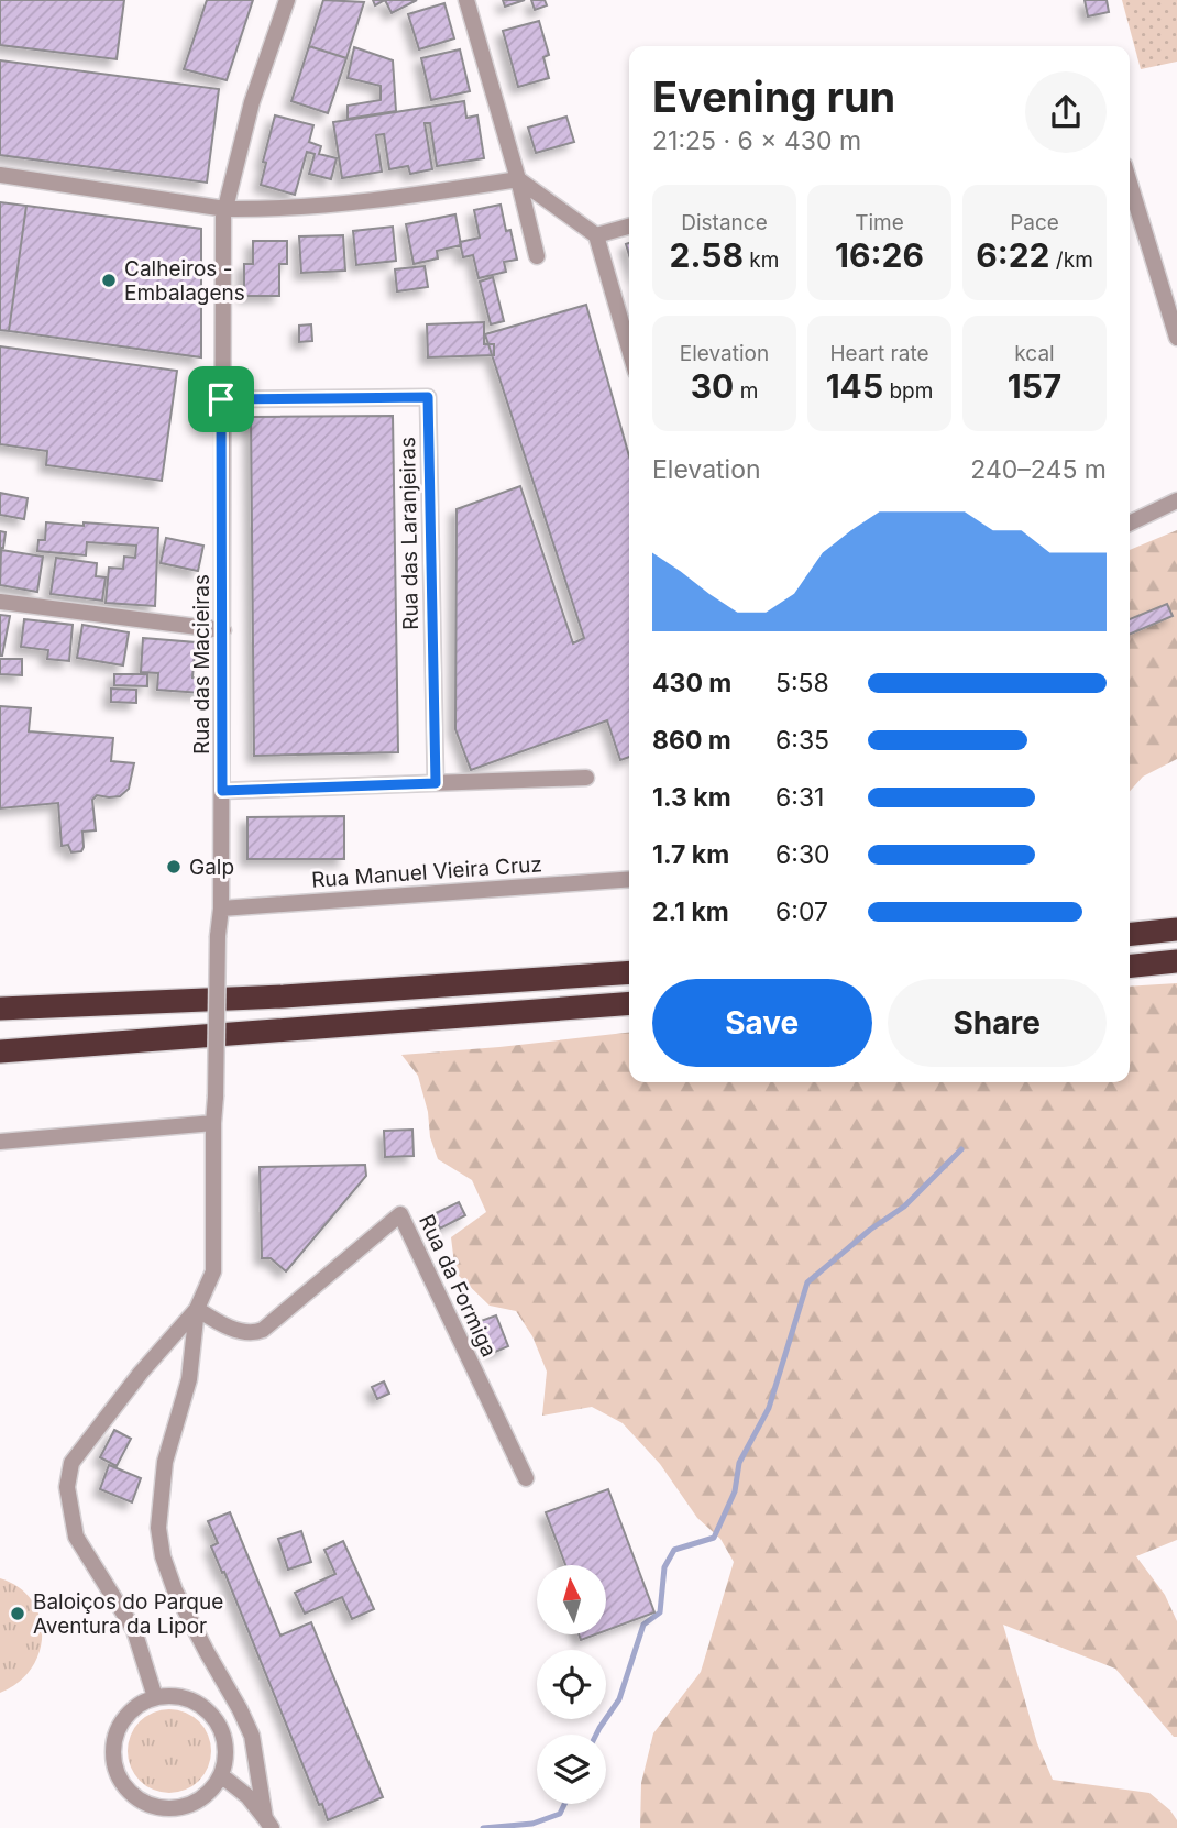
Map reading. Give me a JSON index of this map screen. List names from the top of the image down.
{
  "streets": {
    "street": [
      "Rua das Laranjeiras",
      "Rua das Macieiras",
      "Rua Manuel Vieira Cruz",
      "Rua da Formiga"
    ]
  },
  "crossings": [
    ["Rua das Laranjeiras", "Rua das Macieiras"],
    ["Rua das Macieiras", "Rua Manuel Vieira Cruz"]
  ],
  "places": ["Calheiros - Embalagens", "Galp", "Baloiços do Parque Aventura da Lipor"],
  "north": "top",
  "page": {
    "heading": ["Evening run", "21:25 · 6 × 430 m"],
    "stats": [
      ["Distance", "2.58 km"],
      ["Time", "16:26"],
      ["Pace", "6:22 /km"],
      ["Elevation", "30 m"],
      ["Heart rate", "145 bpm"],
      ["kcal", "157"]
    ],
    "chart": ["Elevation", "240–245 m"],
    "list": [
      {
        "name": "430 m",
        "note": "5:58"
      },
      {
        "name": "860 m",
        "note": "6:35"
      },
      {
        "name": "1.3 km",
        "note": "6:31"
      },
      {
        "name": "1.7 km",
        "note": "6:30"
      },
      {
        "name": "2.1 km",
        "note": "6:07"
      }
    ],
    "buttons": ["Save", "Share"]
  }
}
